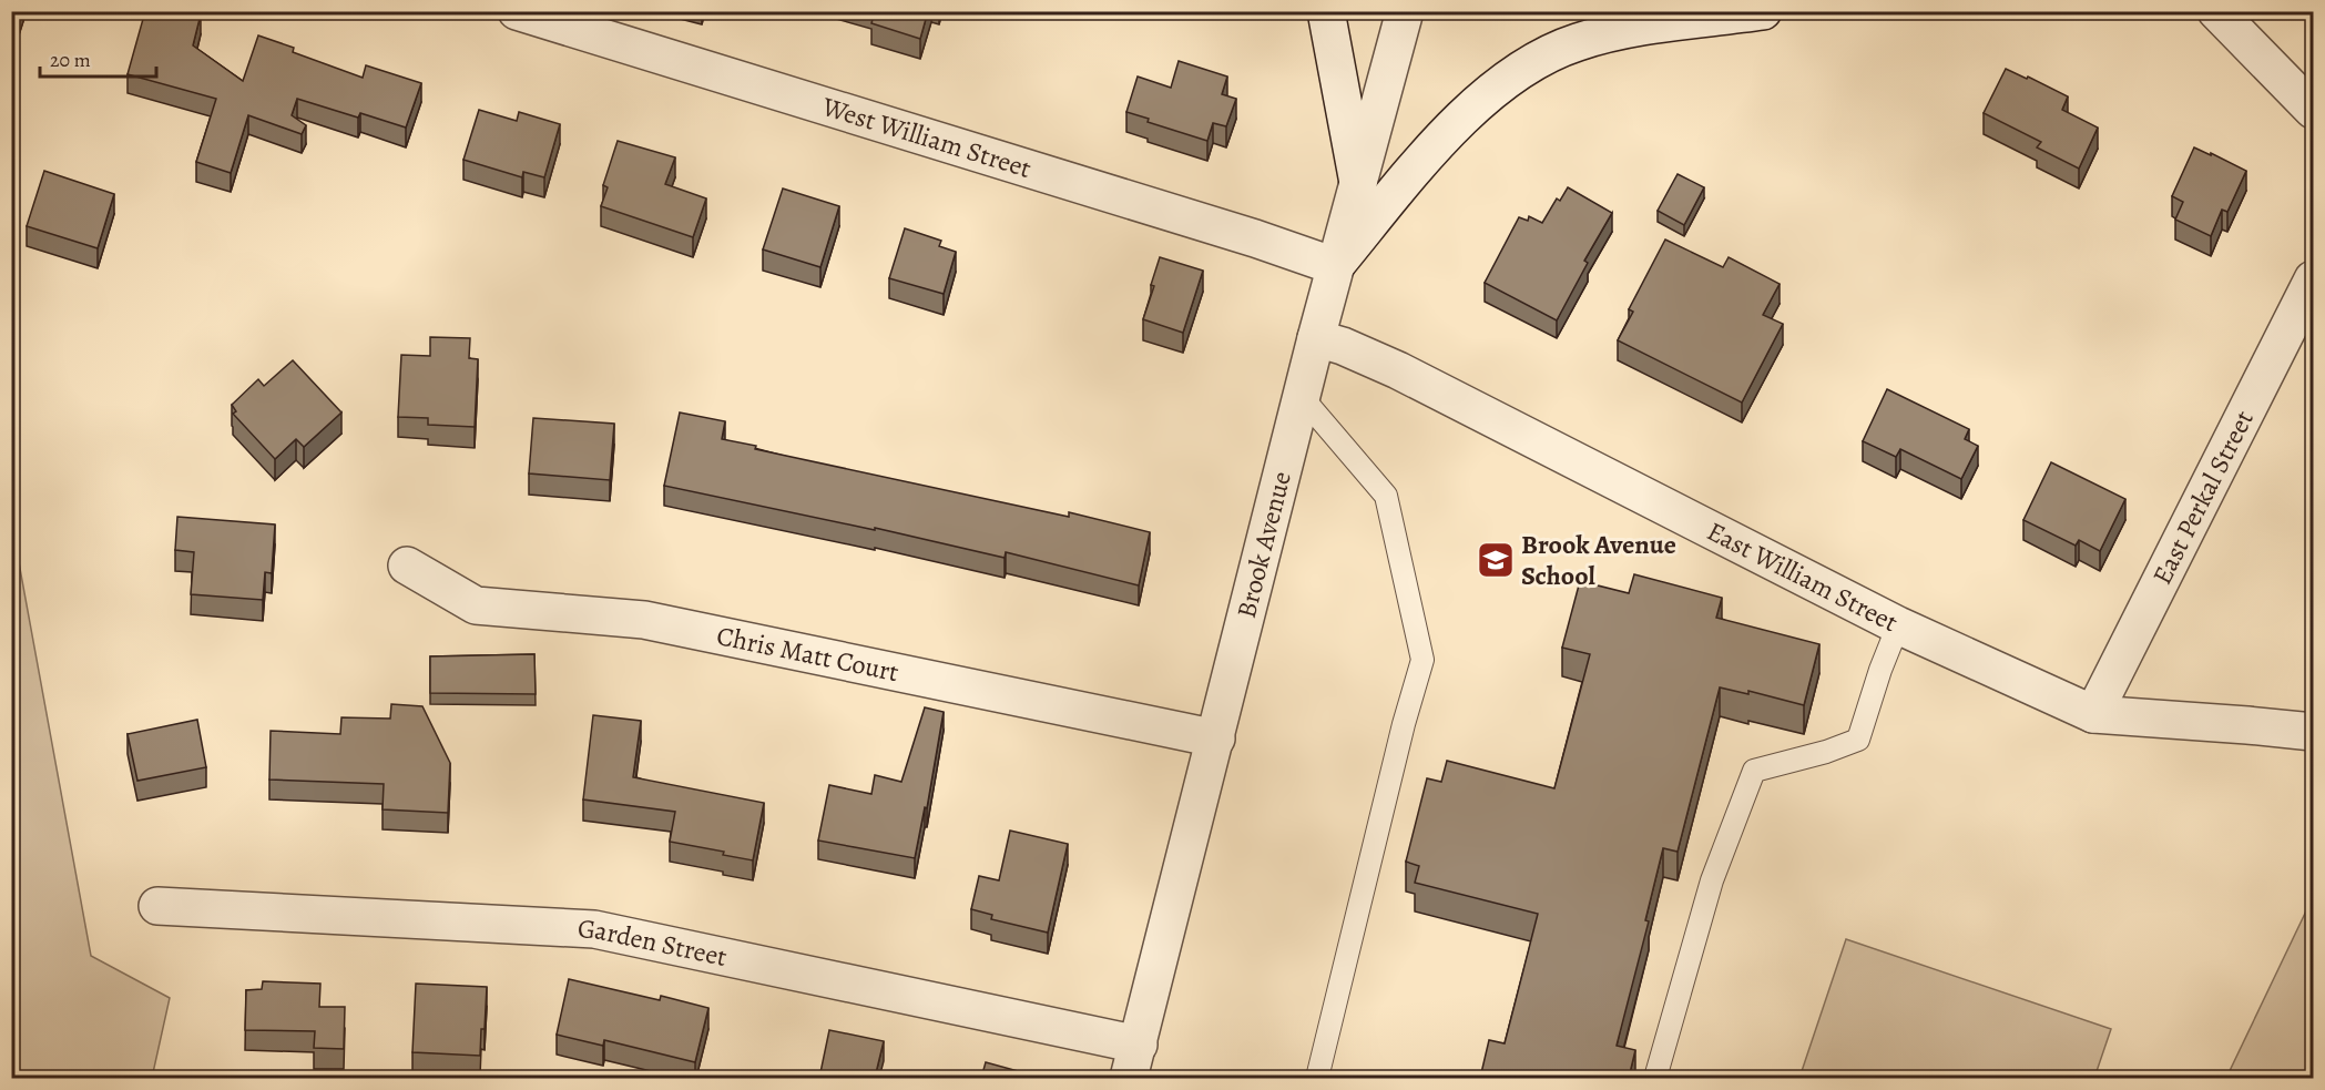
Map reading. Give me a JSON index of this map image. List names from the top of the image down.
{
  "streets": {
    "street": [
      "West William Street",
      "East Perkal Street",
      "Brook Avenue",
      "East William Street",
      "Chris Matt Court",
      "Garden Street"
    ]
  },
  "crossings": [
    ["West William Street", "Brook Avenue"],
    ["East Perkal Street", "East William Street"],
    ["Brook Avenue", "East William Street"],
    ["Brook Avenue", "Chris Matt Court"],
    ["Brook Avenue", "Garden Street"]
  ],
  "places": {
    "school or university": ["Brook Avenue School"]
  },
  "scale_bar": "20 m"
}
